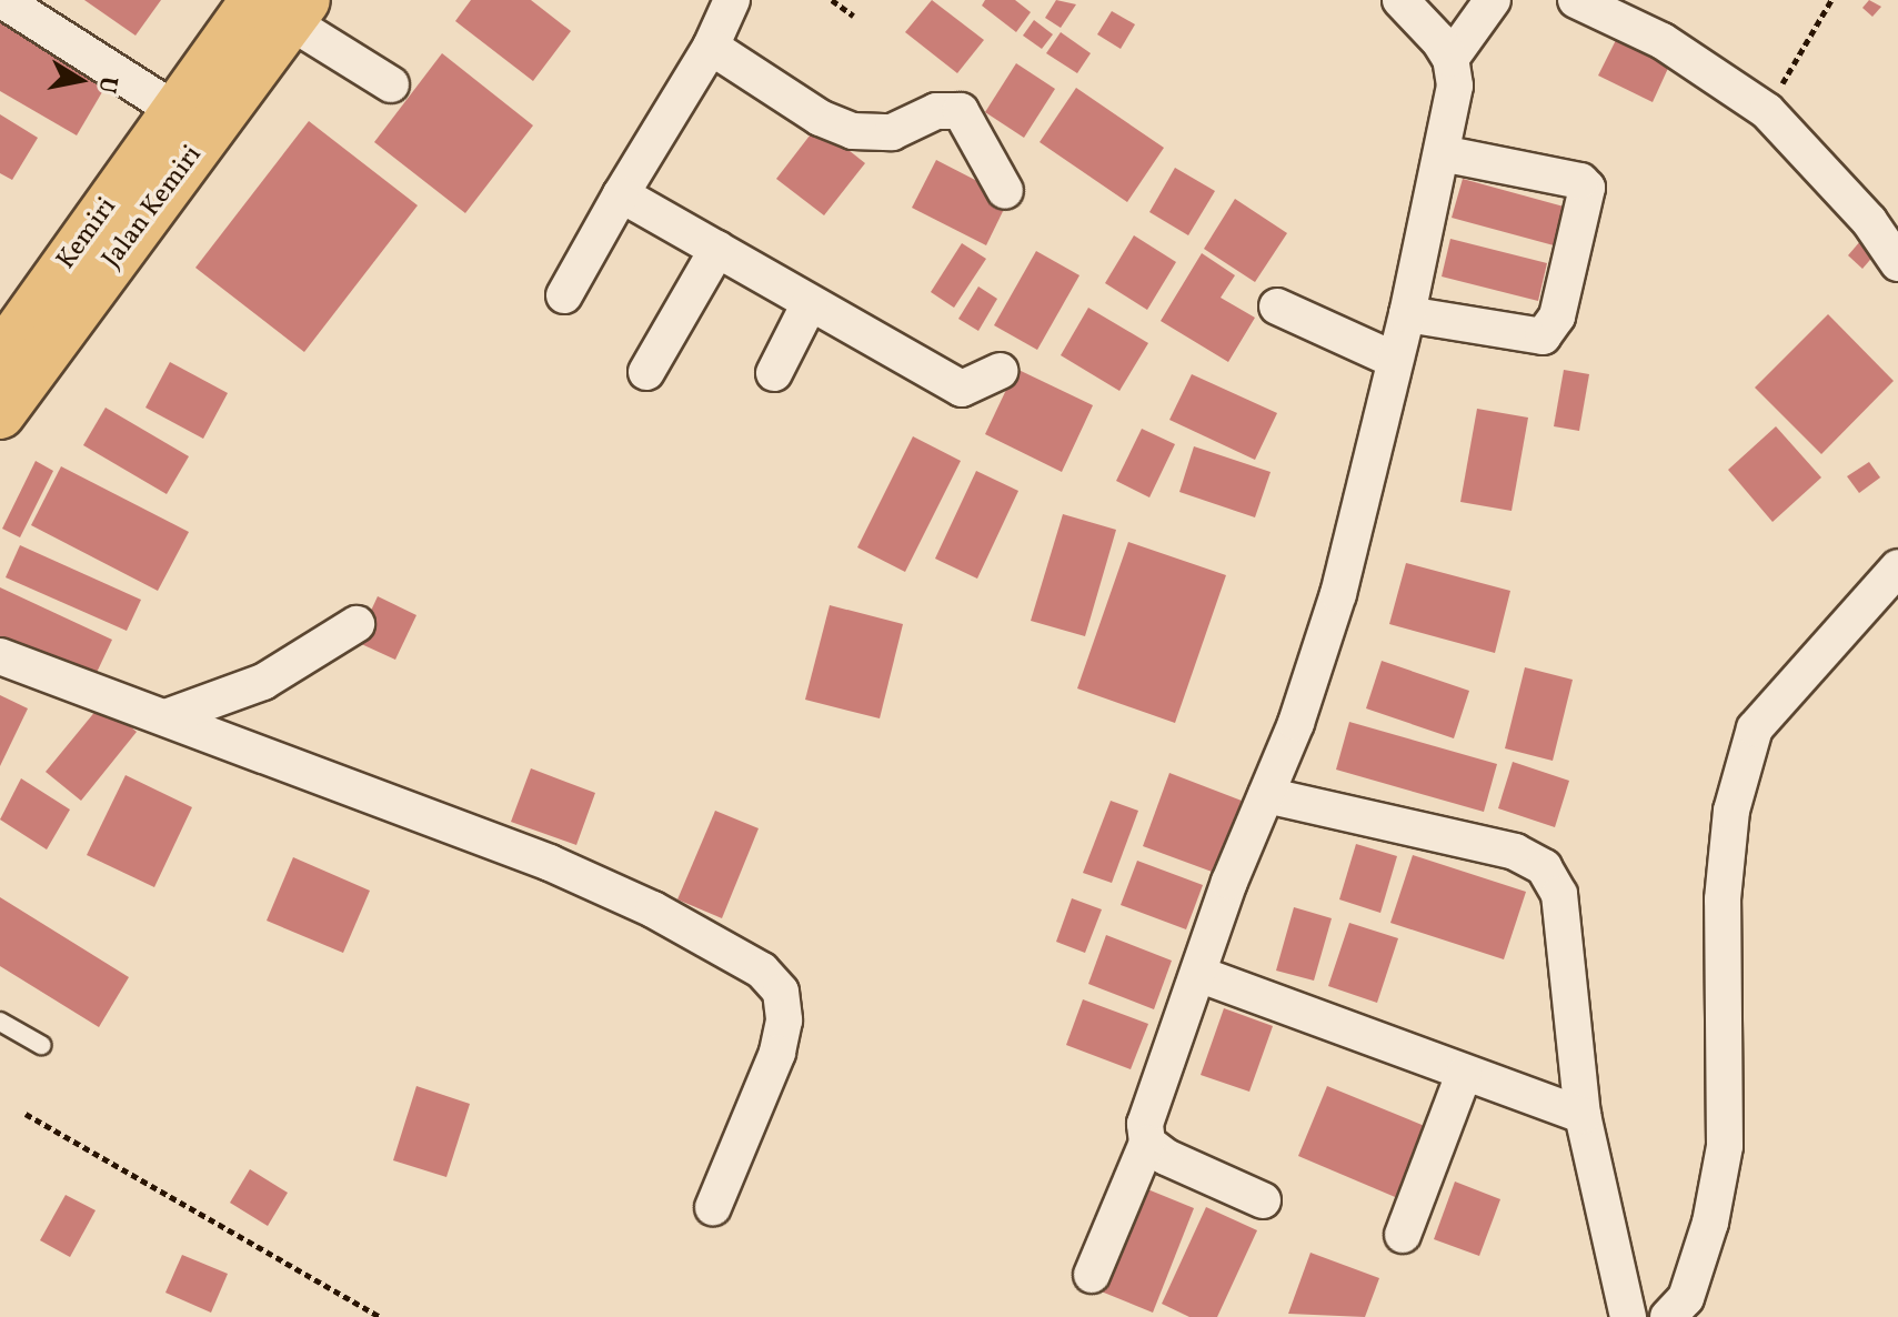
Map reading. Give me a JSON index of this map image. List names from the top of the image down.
{
  "streets": {
    "highway": ["Jalan Kemiri", "Kemiri"]
  },
  "crossings": [
    ["Jalan Kemiri", "Kemiri"]
  ],
  "north": "right"
}
